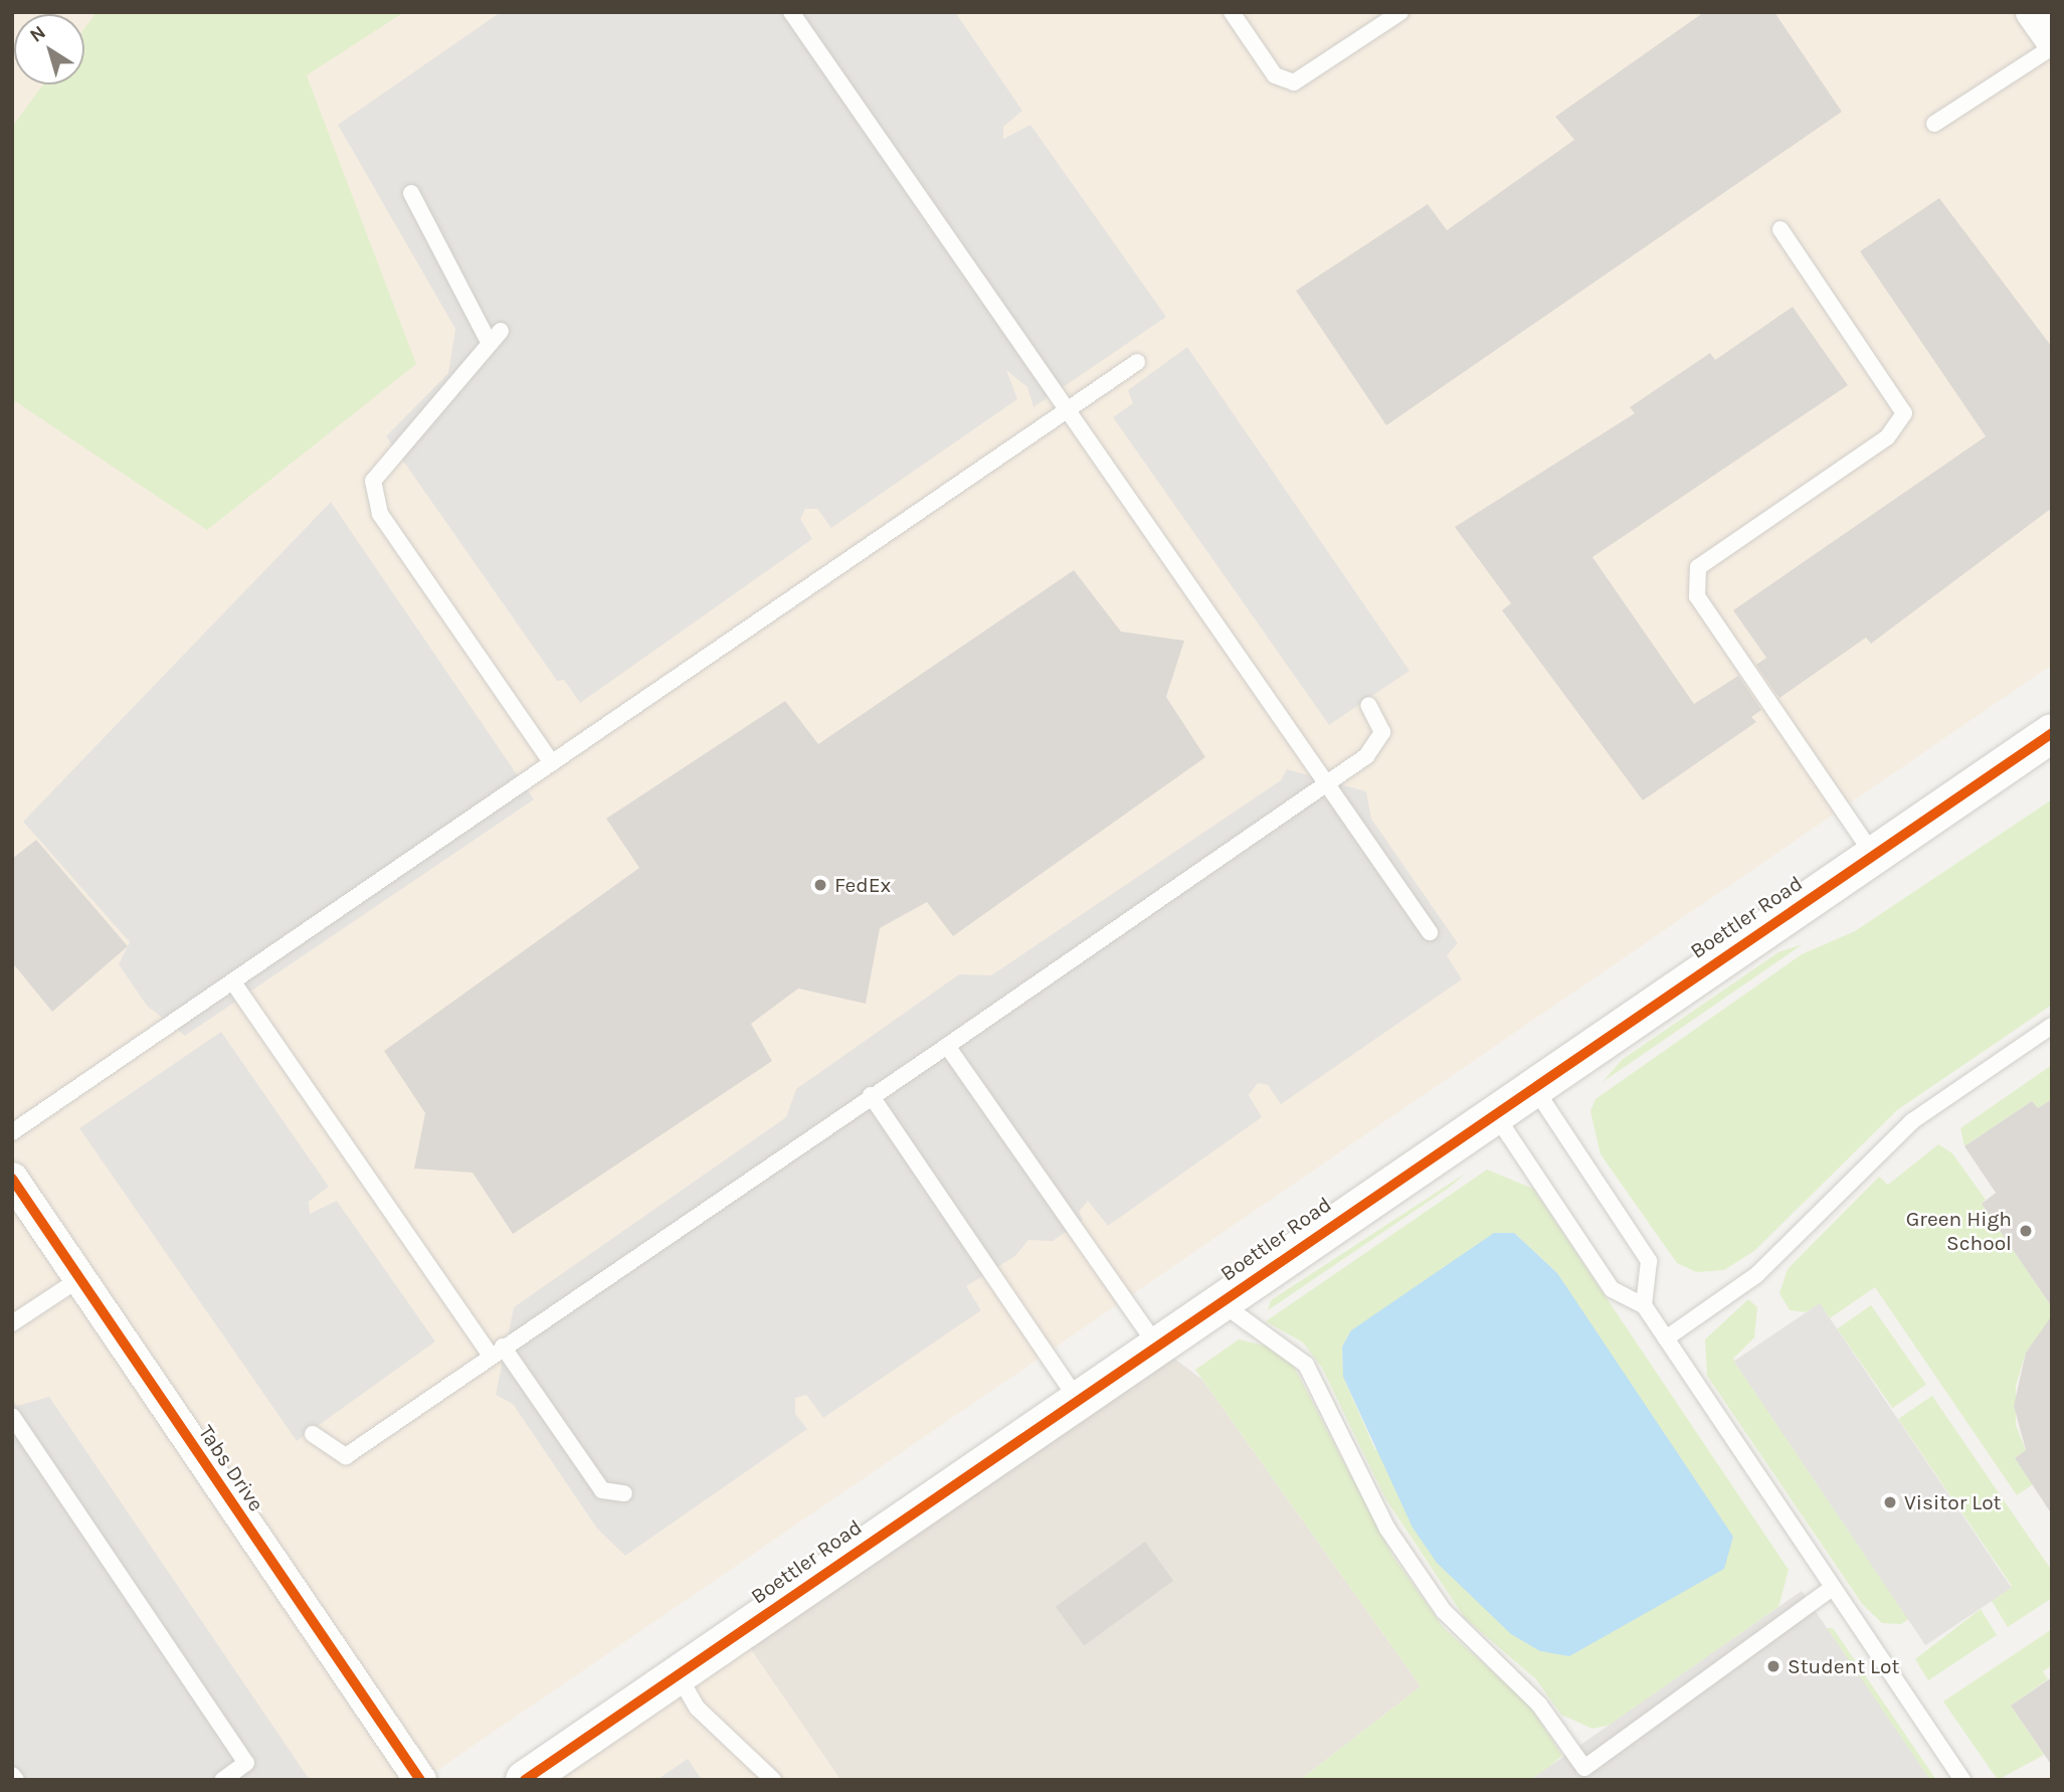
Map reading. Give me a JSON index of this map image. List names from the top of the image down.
{
  "streets": {
    "street": ["Boettler Road", "Tabs Drive"]
  },
  "places": [
    "FedEx",
    "Green High School",
    "Visitor Lot",
    "Student Lot"
  ],
  "north": "top left"
}
